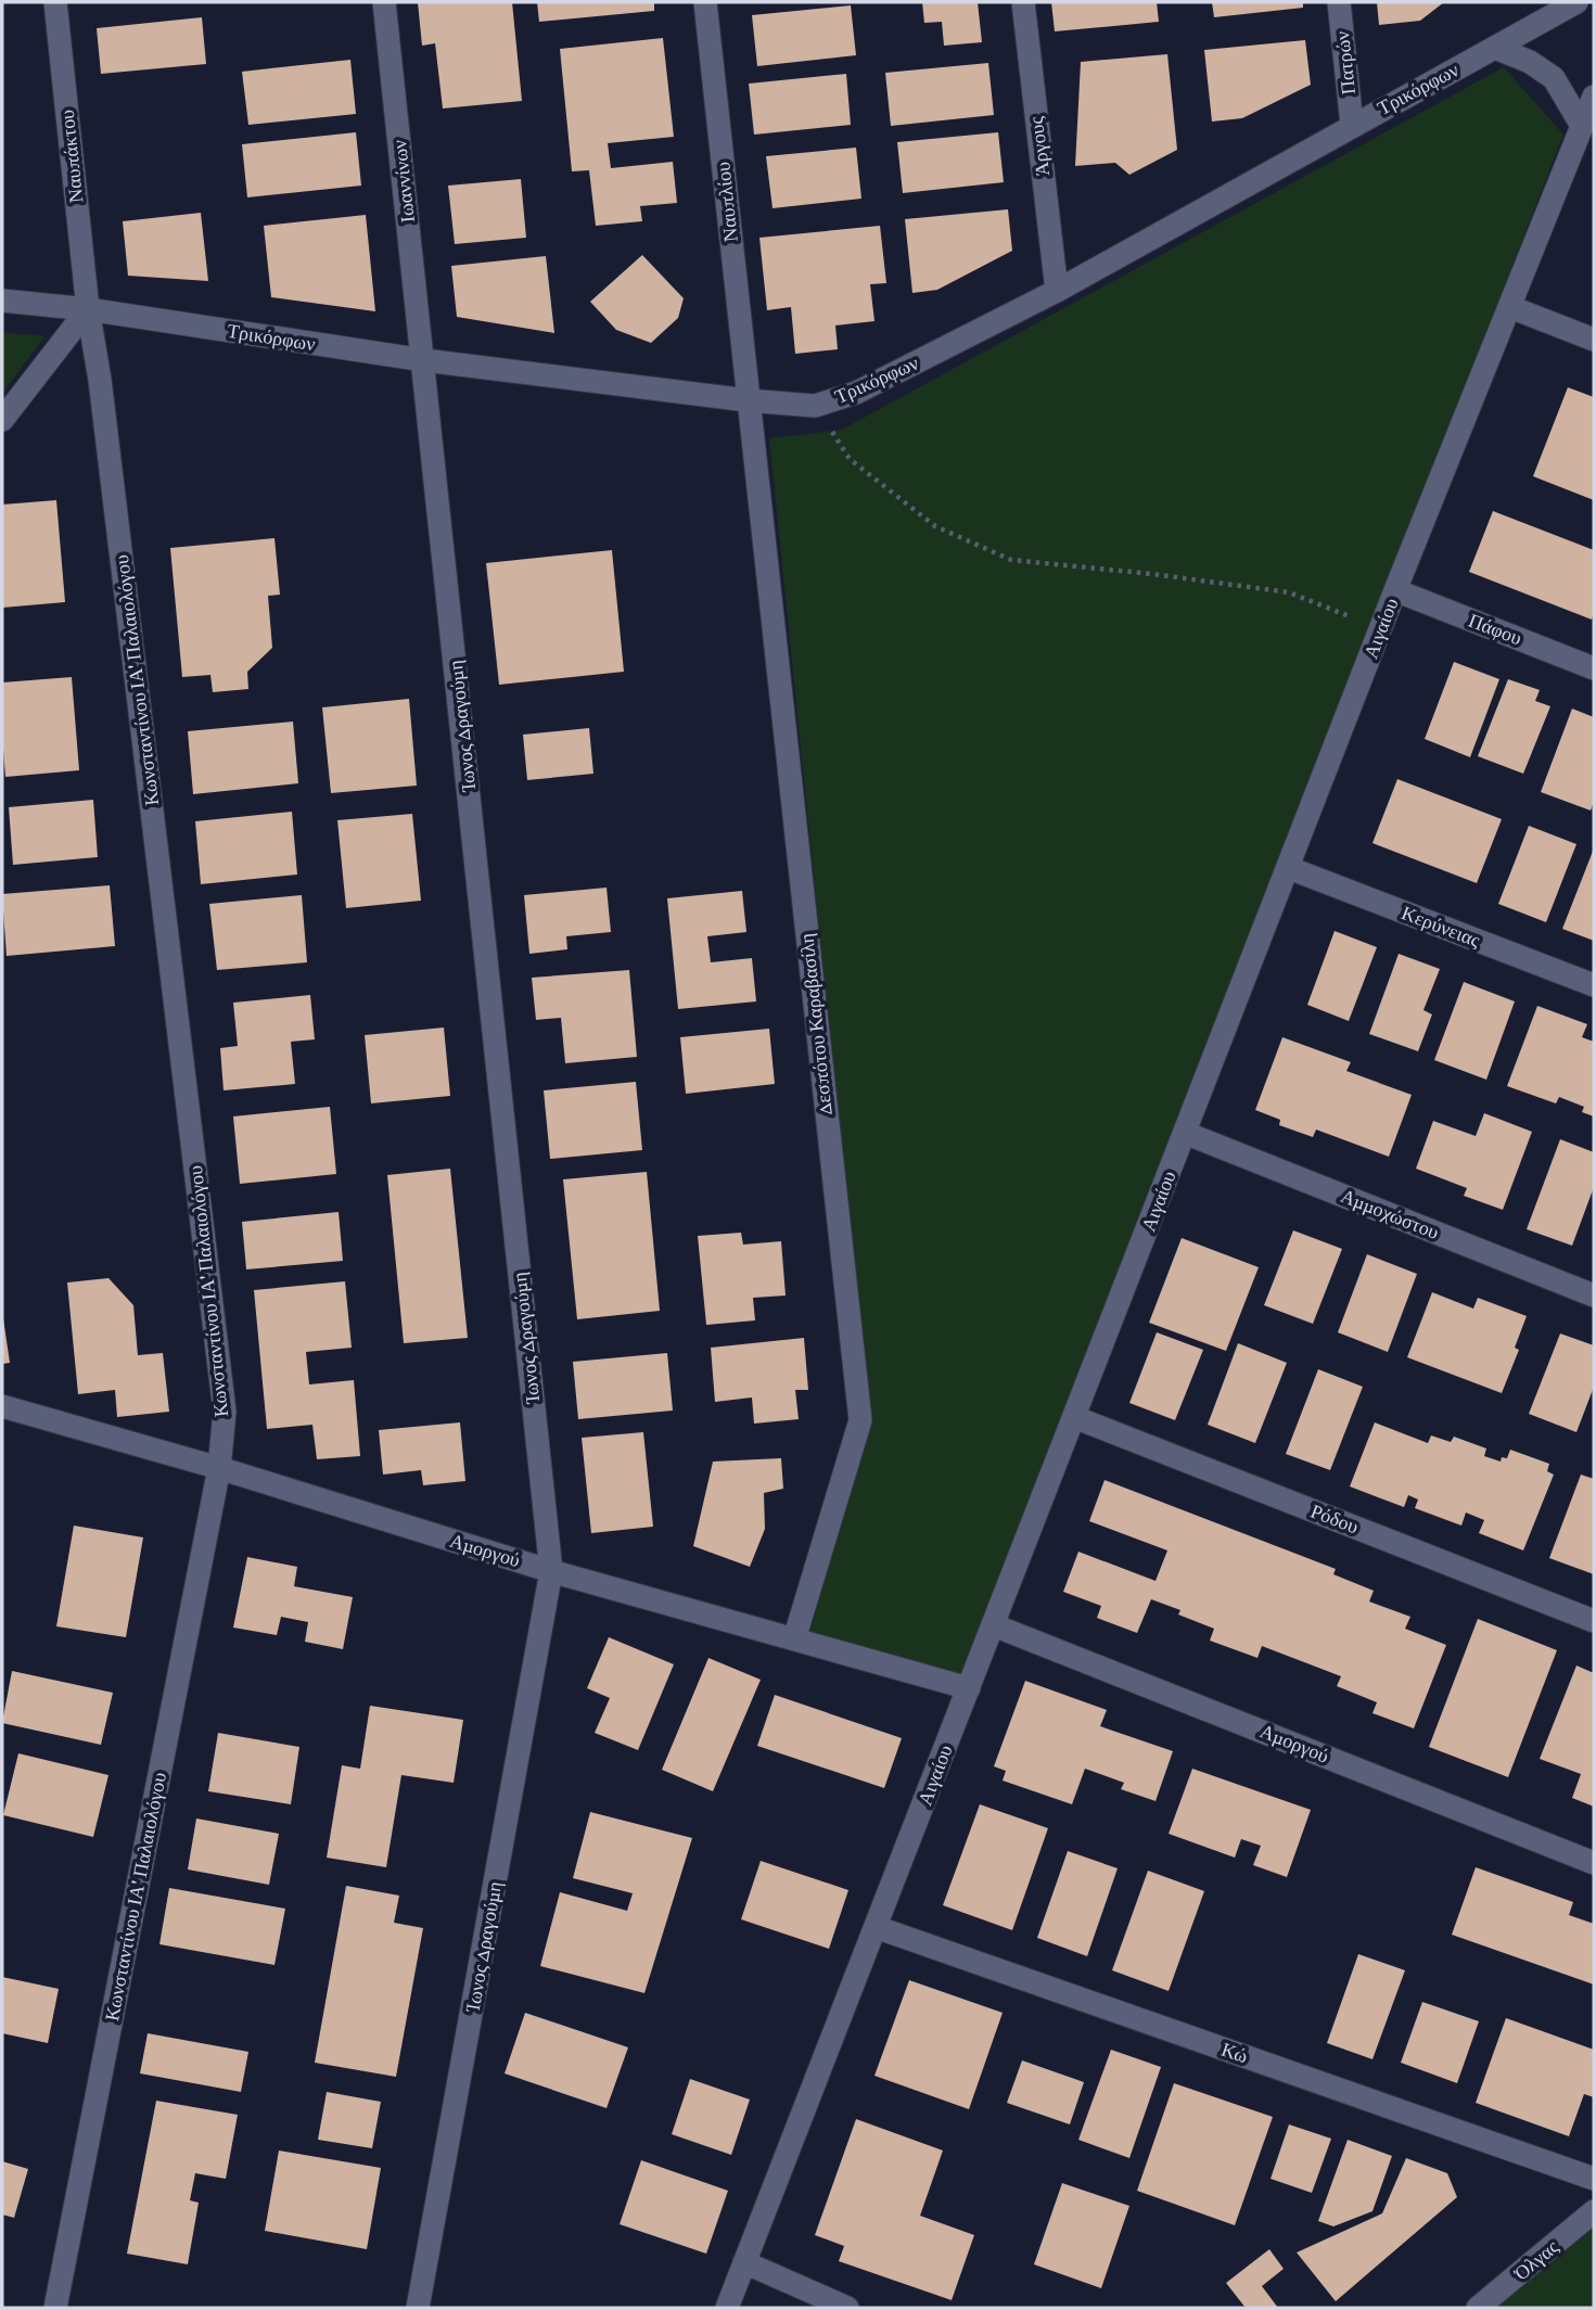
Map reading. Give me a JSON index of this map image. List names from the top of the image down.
{
  "streets": {
    "street": [
      "Πατρών",
      "Τρικόρφων",
      "Άργους",
      "Ναυπάκτου",
      "Ιωαννίνων",
      "Ναυπλίου",
      "Αιγαίου",
      "Πάφου",
      "Κωνσταντίνου ΙΑ' Παλαιολόγου",
      "Ίωνος Δραγούμη",
      "Κερύνειας",
      "Δεσπότου Καραβασίλη",
      "Αμμοχώστου",
      "Ρόδου",
      "Αμοργού",
      "Κώ",
      "Όλγας"
    ]
  },
  "crossings": [
    ["Πατρών", "Τρικόρφων"],
    ["Τρικόρφων", "Άργους"],
    ["Τρικόρφων", "Ναυπάκτου"],
    ["Τρικόρφων", "Ιωαννίνων"],
    ["Τρικόρφων", "Ναυπλίου"],
    ["Τρικόρφων", "Κωνσταντίνου ΙΑ' Παλαιολόγου"],
    ["Τρικόρφων", "Ίωνος Δραγούμη"],
    ["Τρικόρφων", "Δεσπότου Καραβασίλη"],
    ["Ναυπάκτου", "Κωνσταντίνου ΙΑ' Παλαιολόγου"],
    ["Ιωαννίνων", "Ίωνος Δραγούμη"],
    ["Ναυπλίου", "Δεσπότου Καραβασίλη"],
    ["Αιγαίου", "Πάφου"],
    ["Αιγαίου", "Κερύνειας"],
    ["Αιγαίου", "Αμμοχώστου"],
    ["Αιγαίου", "Ρόδου"],
    ["Αιγαίου", "Αμοργού"],
    ["Αιγαίου", "Κώ"],
    ["Κωνσταντίνου ΙΑ' Παλαιολόγου", "Αμοργού"],
    ["Ίωνος Δραγούμη", "Αμοργού"],
    ["Δεσπότου Καραβασίλη", "Αμοργού"]
  ]
}
